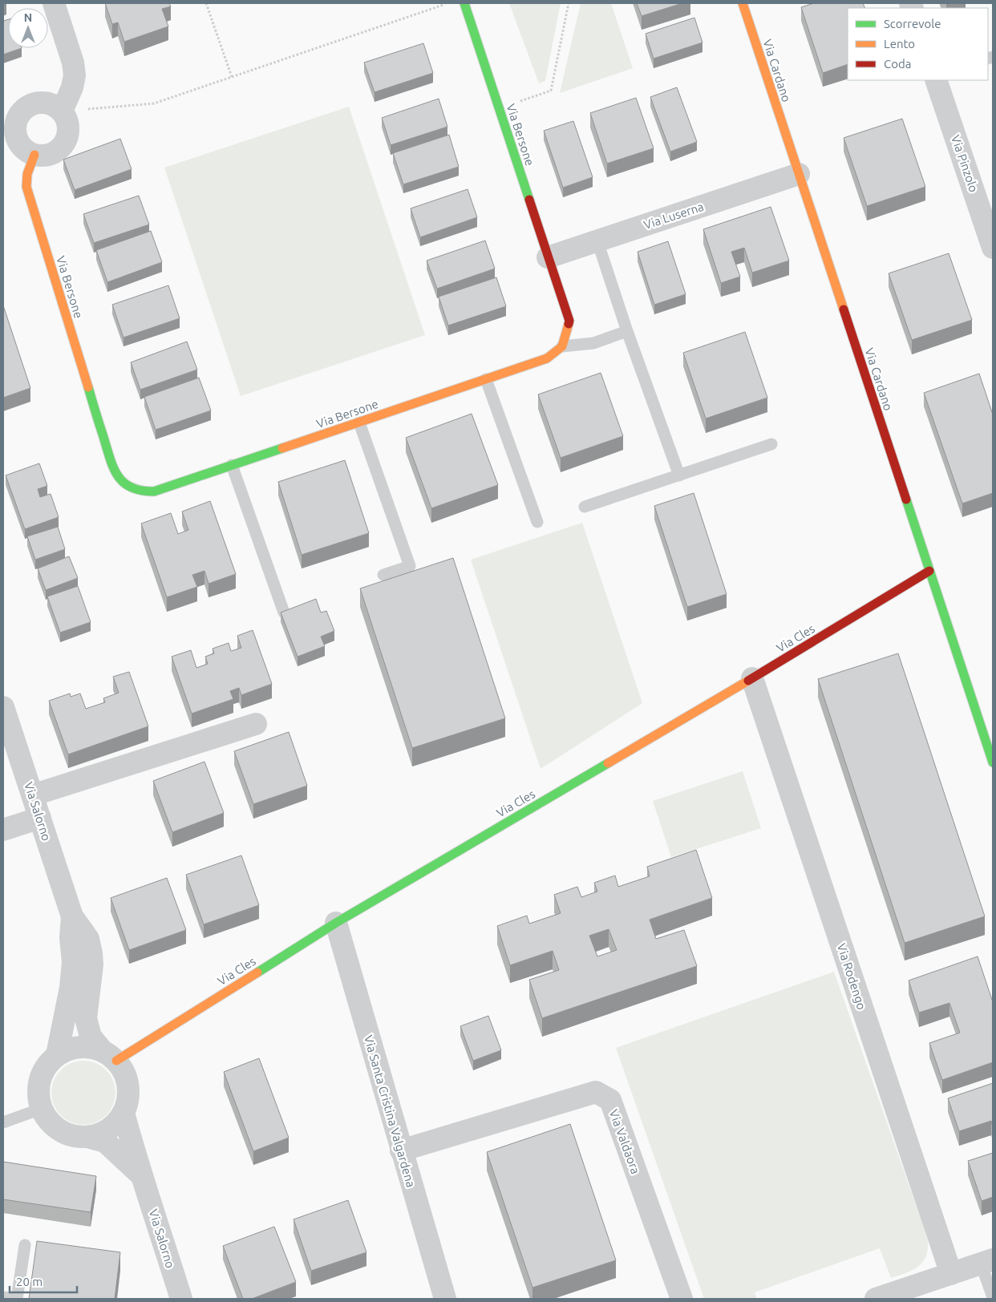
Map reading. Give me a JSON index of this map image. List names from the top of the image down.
{
  "streets": {
    "street": [
      "Via Cardano",
      "Via Bersone",
      "Via Pinzolo",
      "Via Luserna",
      "Via Cles",
      "Via Salorno",
      "Via Rodengo",
      "Via Santa Cristina Valgardena",
      "Via Valdaora"
    ]
  },
  "crossings": [
    ["Via Cardano", "Via Luserna"],
    ["Via Cardano", "Via Cles"],
    ["Via Bersone", "Via Luserna"],
    ["Via Cles", "Via Salorno"],
    ["Via Cles", "Via Rodengo"],
    ["Via Cles", "Via Santa Cristina Valgardena"],
    ["Via Santa Cristina Valgardena", "Via Valdaora"]
  ],
  "legend": ["Scorrevole", "Lento", "Coda"],
  "scale_bar": "20 m",
  "north": "top"
}
